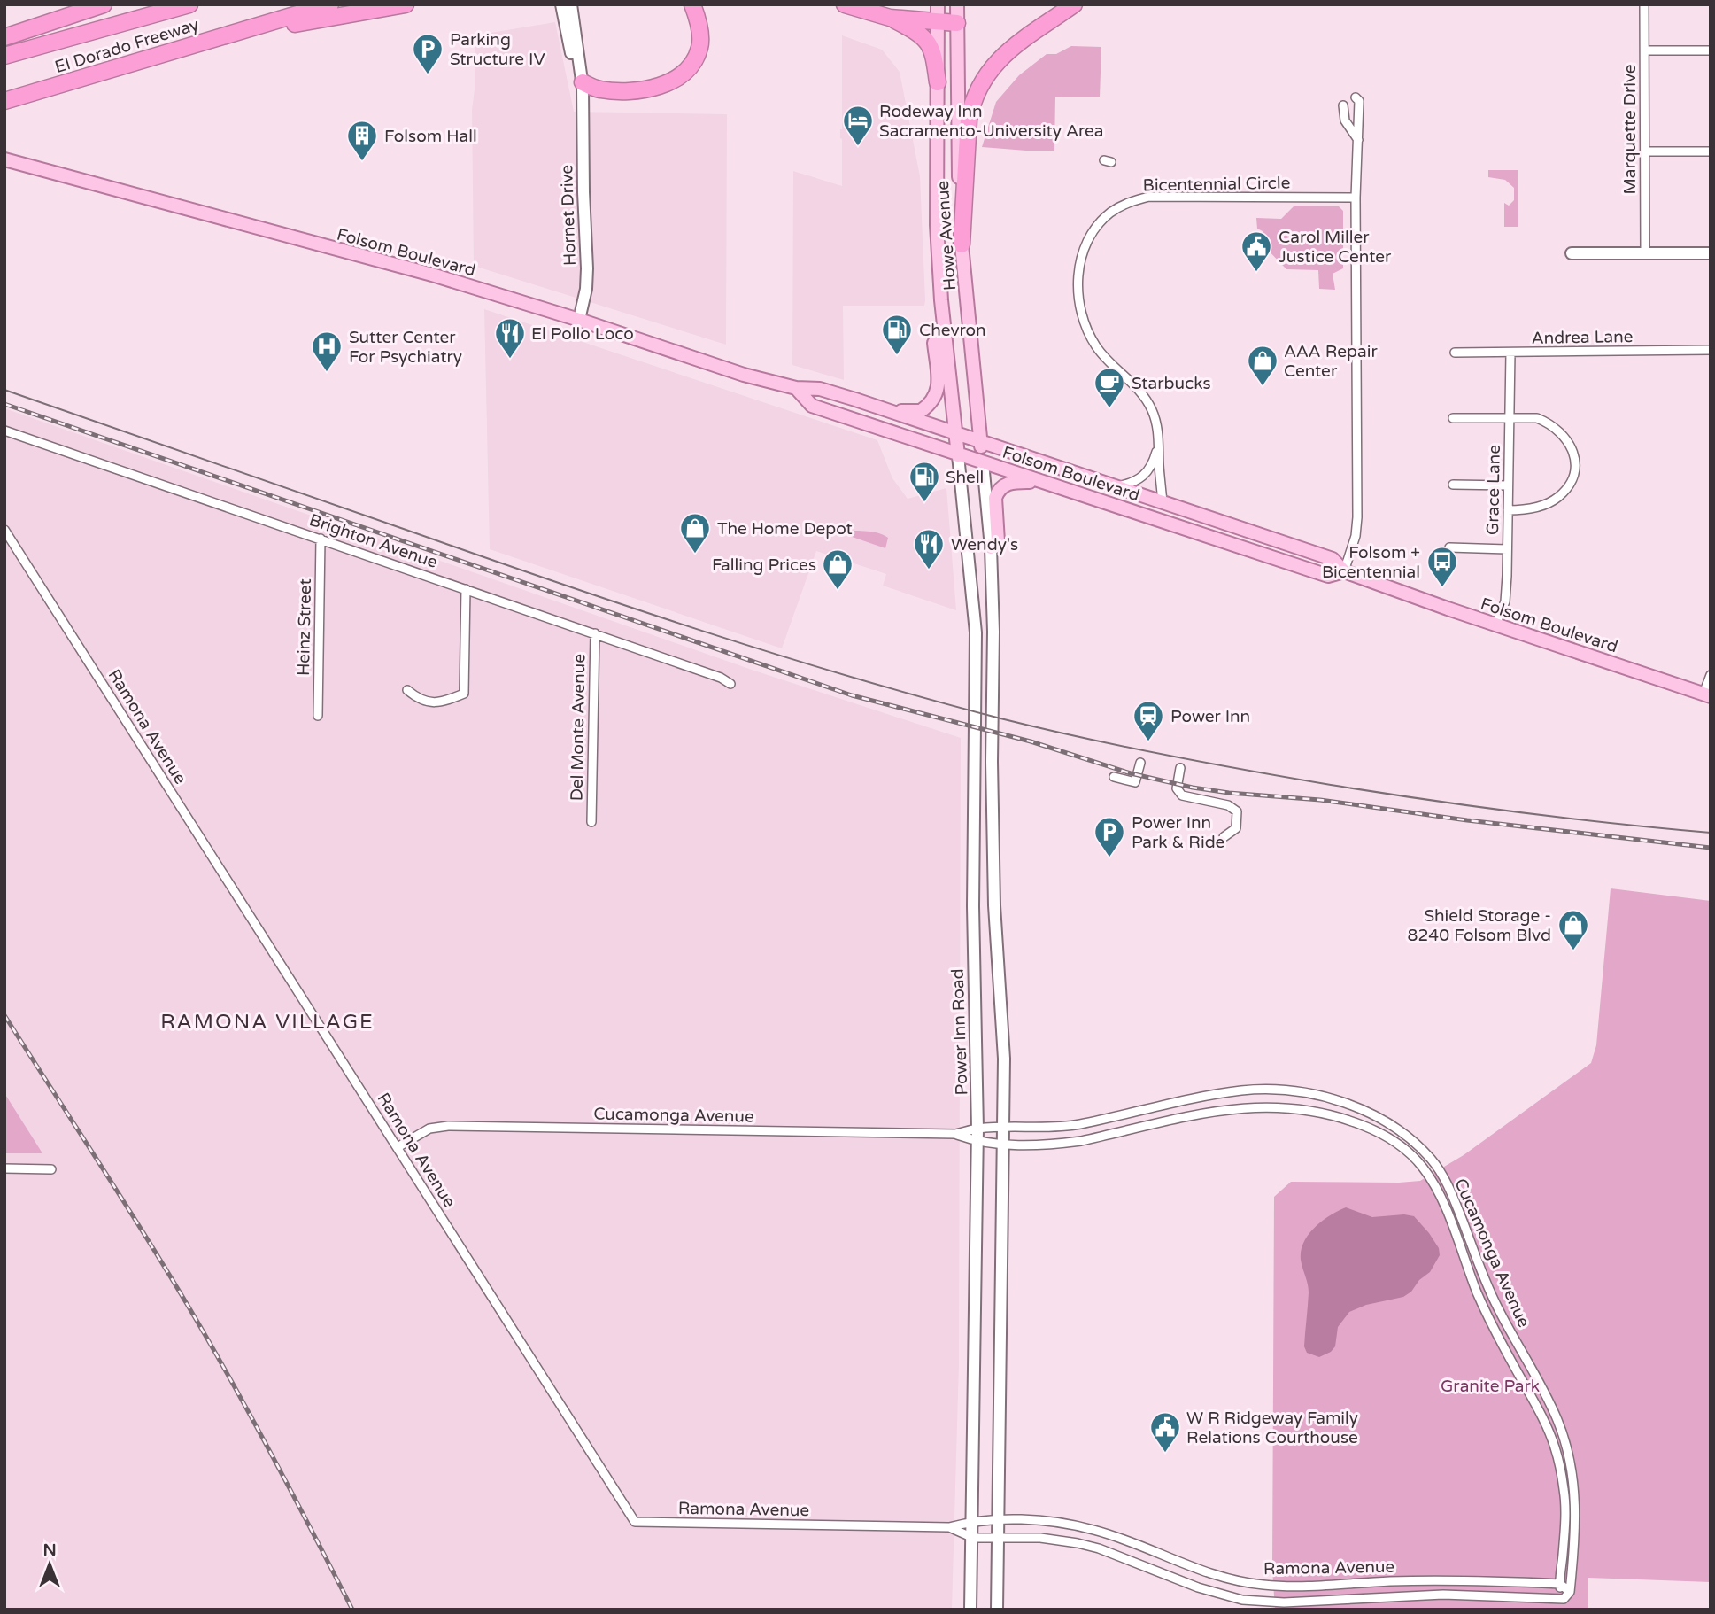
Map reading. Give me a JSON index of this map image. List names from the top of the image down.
{
  "streets": {
    "highway": ["El Dorado Freeway"],
    "main road": [
      "Hornet Drive",
      "Howe Avenue",
      "Folsom Boulevard",
      "Power Inn Road"
    ],
    "street": [
      "Marquette Drive",
      "Bicentennial Circle",
      "Andrea Lane",
      "Grace Lane",
      "Brighton Avenue",
      "Heinz Street",
      "Ramona Avenue",
      "Del Monte Avenue",
      "Cucamonga Avenue"
    ]
  },
  "crossings": [
    ["Bicentennial Circle", "Folsom Boulevard"],
    ["Hornet Drive", "Folsom Boulevard"],
    ["Howe Avenue", "Folsom Boulevard"],
    ["Howe Avenue", "Power Inn Road"],
    ["Folsom Boulevard", "Grace Lane"],
    ["Folsom Boulevard", "Power Inn Road"],
    ["Andrea Lane", "Grace Lane"],
    ["Brighton Avenue", "Heinz Street"],
    ["Brighton Avenue", "Del Monte Avenue"],
    ["Ramona Avenue", "Power Inn Road"],
    ["Ramona Avenue", "Cucamonga Avenue"],
    ["Power Inn Road", "Cucamonga Avenue"]
  ],
  "districts": ["RAMONA VILLAGE"],
  "parks": ["Granite Park"],
  "places": {
    "parking": ["Parking Structure IV", "Power Inn Park & Ride"],
    "hotel": ["Rodeway Inn Sacramento-University Area"],
    "building": ["Folsom Hall"],
    "public building": ["Carol Miller Justice Center", "W R Ridgeway Family Relations Courthouse"],
    "fuel station": ["Chevron", "Shell"],
    "restaurant": ["El Pollo Loco", "Wendy's"],
    "hospital": ["Sutter Center For Psychiatry"],
    "shop": [
      "AAA Repair Center",
      "The Home Depot",
      "Falling Prices",
      "Shield Storage - 8240 Folsom Blvd"
    ],
    "cafe": ["Starbucks"],
    "bus stop": ["Folsom + Bicentennial"],
    "station": ["Power Inn"]
  },
  "north": "top"
}
